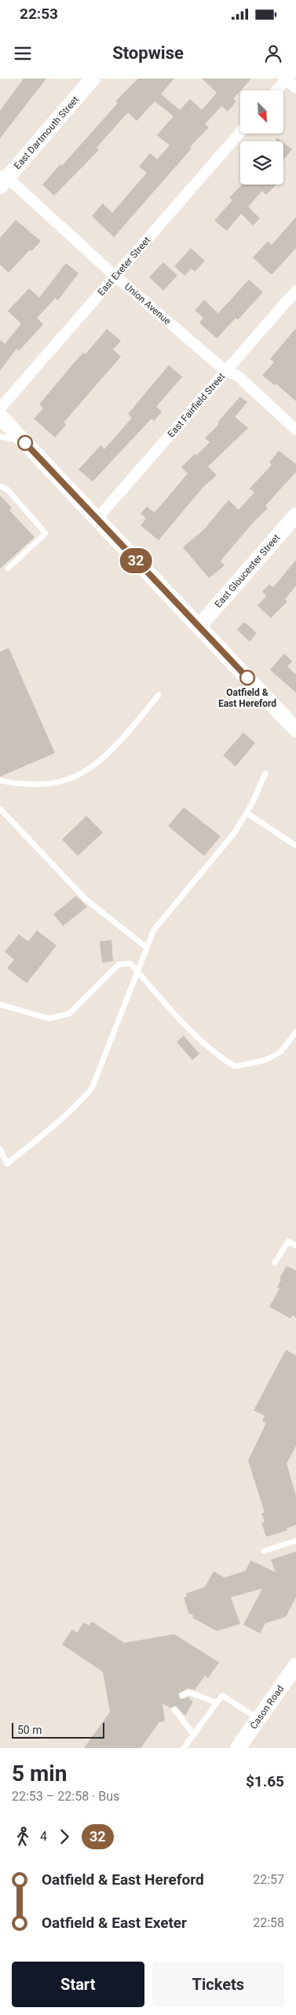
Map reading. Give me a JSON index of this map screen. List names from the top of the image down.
{
  "streets": {
    "main road": ["East Dartmouth Street", "East Gloucester Street", "Cason Road"],
    "street": ["East Exeter Street", "Union Avenue", "East Fairfield Street"]
  },
  "crossings": [
    ["East Dartmouth Street", "Union Avenue"],
    ["East Exeter Street", "Union Avenue"],
    ["Union Avenue", "East Fairfield Street"]
  ],
  "places": ["Oatfield & East Hereford"],
  "lines": ["bus line 32"],
  "scale_bar": "50 m",
  "north": "bottom right",
  "page": {
    "status": "22:53",
    "header": "Stopwise",
    "on_map": "32",
    "scale": "50 m",
    "heading": ["5 min", "22:53 – 22:58 · Bus", "$1.65"],
    "legs": ["4", "32"],
    "list": [
      {
        "name": "Oatfield & East Hereford",
        "value": "22:57"
      },
      {
        "name": "Oatfield & East Exeter",
        "value": "22:58"
      }
    ],
    "buttons": ["Start", "Tickets"]
  }
}
